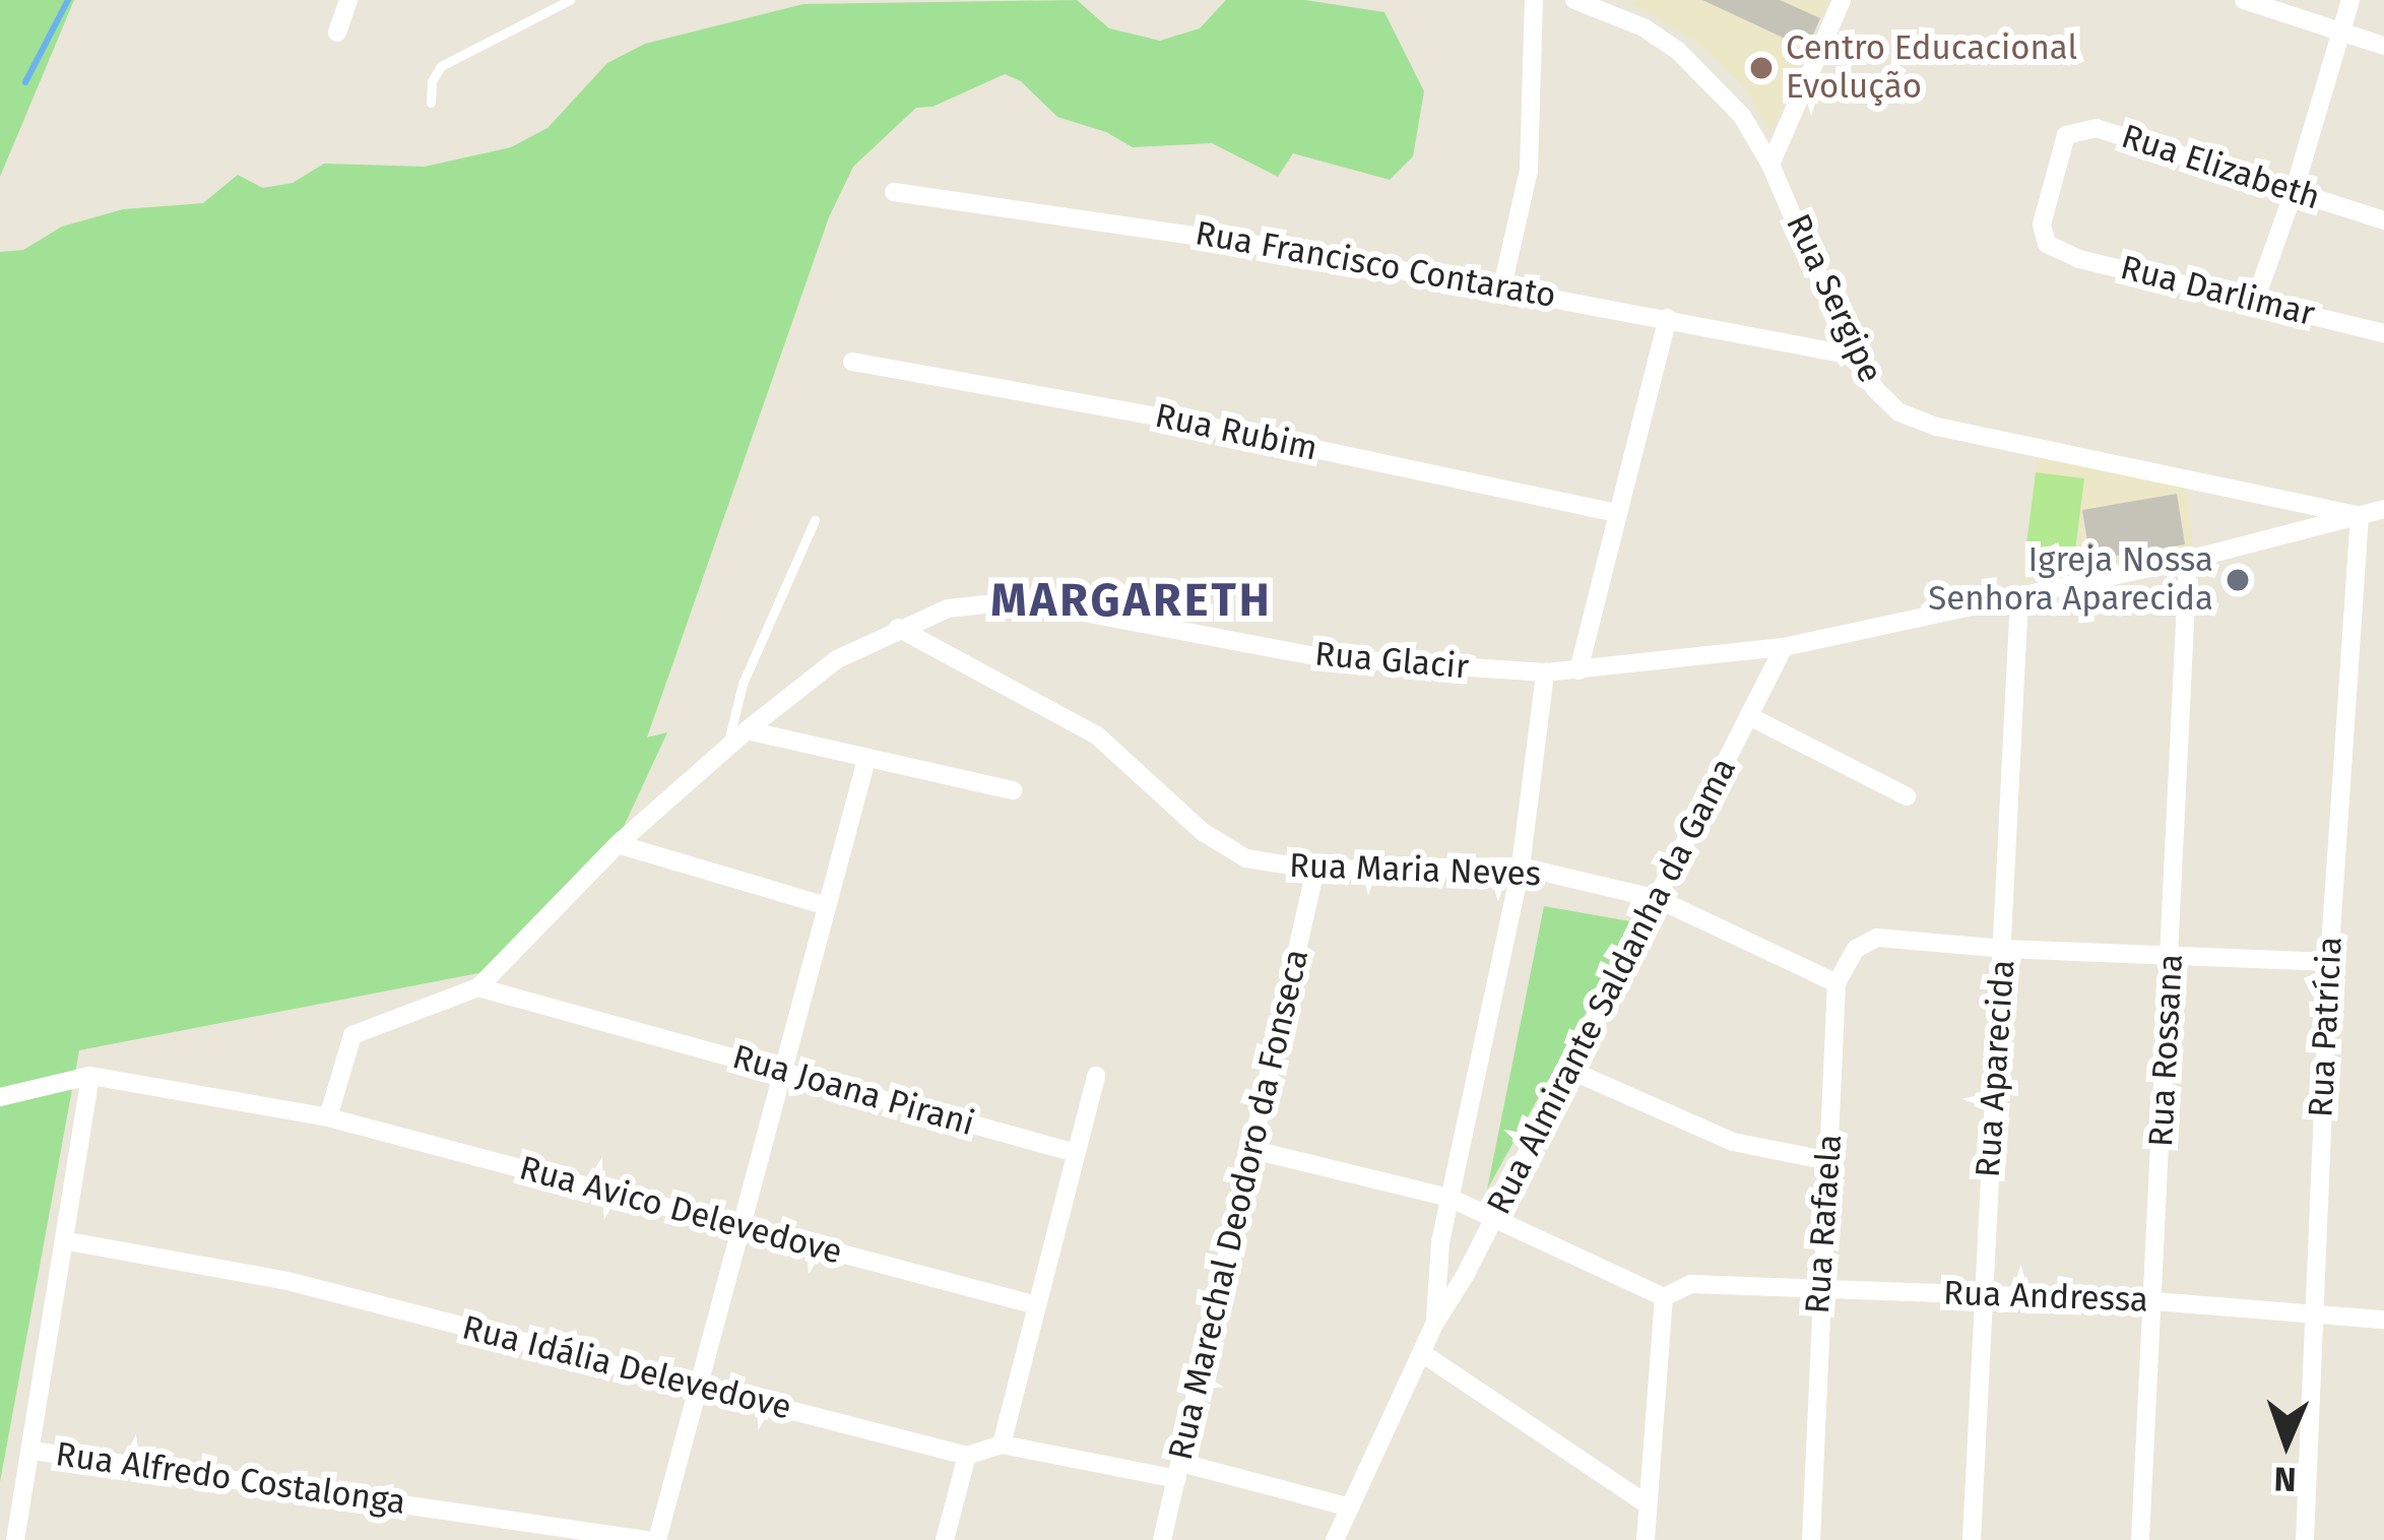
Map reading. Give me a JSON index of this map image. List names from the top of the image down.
{
  "streets": {
    "street": [
      "Rua Elizabeth",
      "Rua Francisco Contarato",
      "Rua Darlimar",
      "Rua Sergipe",
      "Rua Rubim",
      "Rua Glacir",
      "Rua Maria Neves",
      "Rua Almirante Saldanha da Gama",
      "Rua Patrícia",
      "Rua Rossana",
      "Rua Aparecida",
      "Rua Joana Pirani",
      "Rua Marechal Deodoro da Fonseca",
      "Rua Avico Delevedove",
      "Rua Rafaela",
      "Rua Andressa",
      "Rua Idália Delevedove",
      "Rua Alfredo Costalonga"
    ]
  },
  "crossings": [
    ["Rua Elizabeth", "Rua Darlimar"],
    ["Rua Francisco Contarato", "Rua Sergipe"],
    ["Rua Sergipe", "Rua Glacir"],
    ["Rua Sergipe", "Rua Patrícia"],
    ["Rua Glacir", "Rua Maria Neves"],
    ["Rua Glacir", "Rua Almirante Saldanha da Gama"],
    ["Rua Glacir", "Rua Patrícia"],
    ["Rua Glacir", "Rua Rossana"],
    ["Rua Glacir", "Rua Aparecida"],
    ["Rua Glacir", "Rua Joana Pirani"],
    ["Rua Glacir", "Rua Avico Delevedove"],
    ["Rua Maria Neves", "Rua Almirante Saldanha da Gama"],
    ["Rua Maria Neves", "Rua Marechal Deodoro da Fonseca"],
    ["Rua Maria Neves", "Rua Rafaela"],
    ["Rua Patrícia", "Rua Andressa"],
    ["Rua Rossana", "Rua Andressa"],
    ["Rua Aparecida", "Rua Andressa"],
    ["Rua Rafaela", "Rua Andressa"]
  ],
  "districts": ["MARGARETH"],
  "places": ["Centro Educacional Evolução", "Igreja Nossa Senhora Aparecida"],
  "north": "bottom"
}
